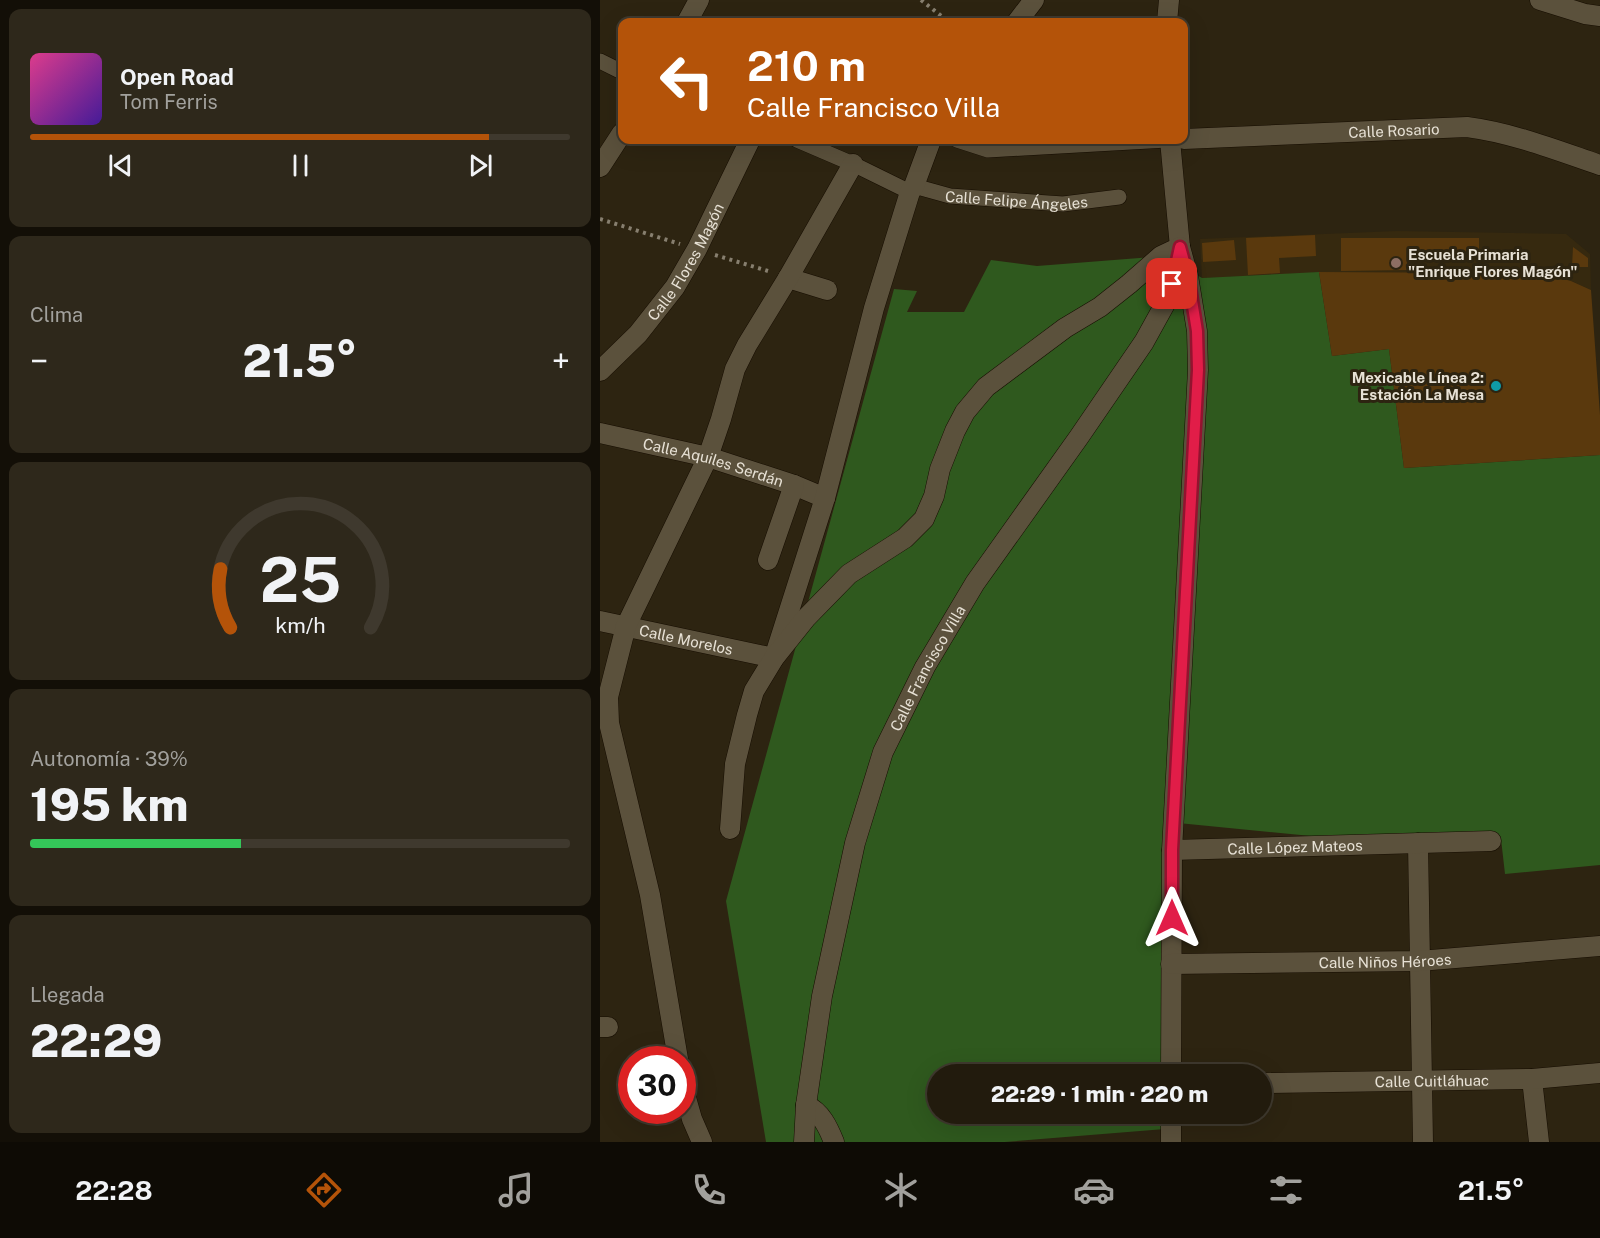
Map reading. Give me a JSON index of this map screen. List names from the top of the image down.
{
  "streets": {
    "street": [
      "Calle Rosario",
      "Calle Felipe Ángeles",
      "Calle Flores Magón",
      "Calle Aquiles Serdán",
      "Calle Morelos",
      "Calle Francisco Villa",
      "Calle López Mateos",
      "Calle Niños Héroes",
      "Calle Cuitláhuac"
    ]
  },
  "places": ["Escuela Primaria \"Enrique Flores Magón\"", "Mexicable Línea 2: Estación La Mesa"],
  "page": {
    "turn": ["210 m", "Calle Francisco Villa"],
    "song": ["Open Road", "Tom Ferris"],
    "tile": [
      "Clima",
      ["Autonomía · 39%", "195 km"],
      ["Llegada", "22:29"]
    ],
    "heat": ["−", "21.5°", "+"],
    "limit": "30",
    "trip": "22:29 · 1 min · 220 m",
    "tabs": ["22:28", "21.5°"],
    "gauge": ["25", "km/h"]
  }
}
